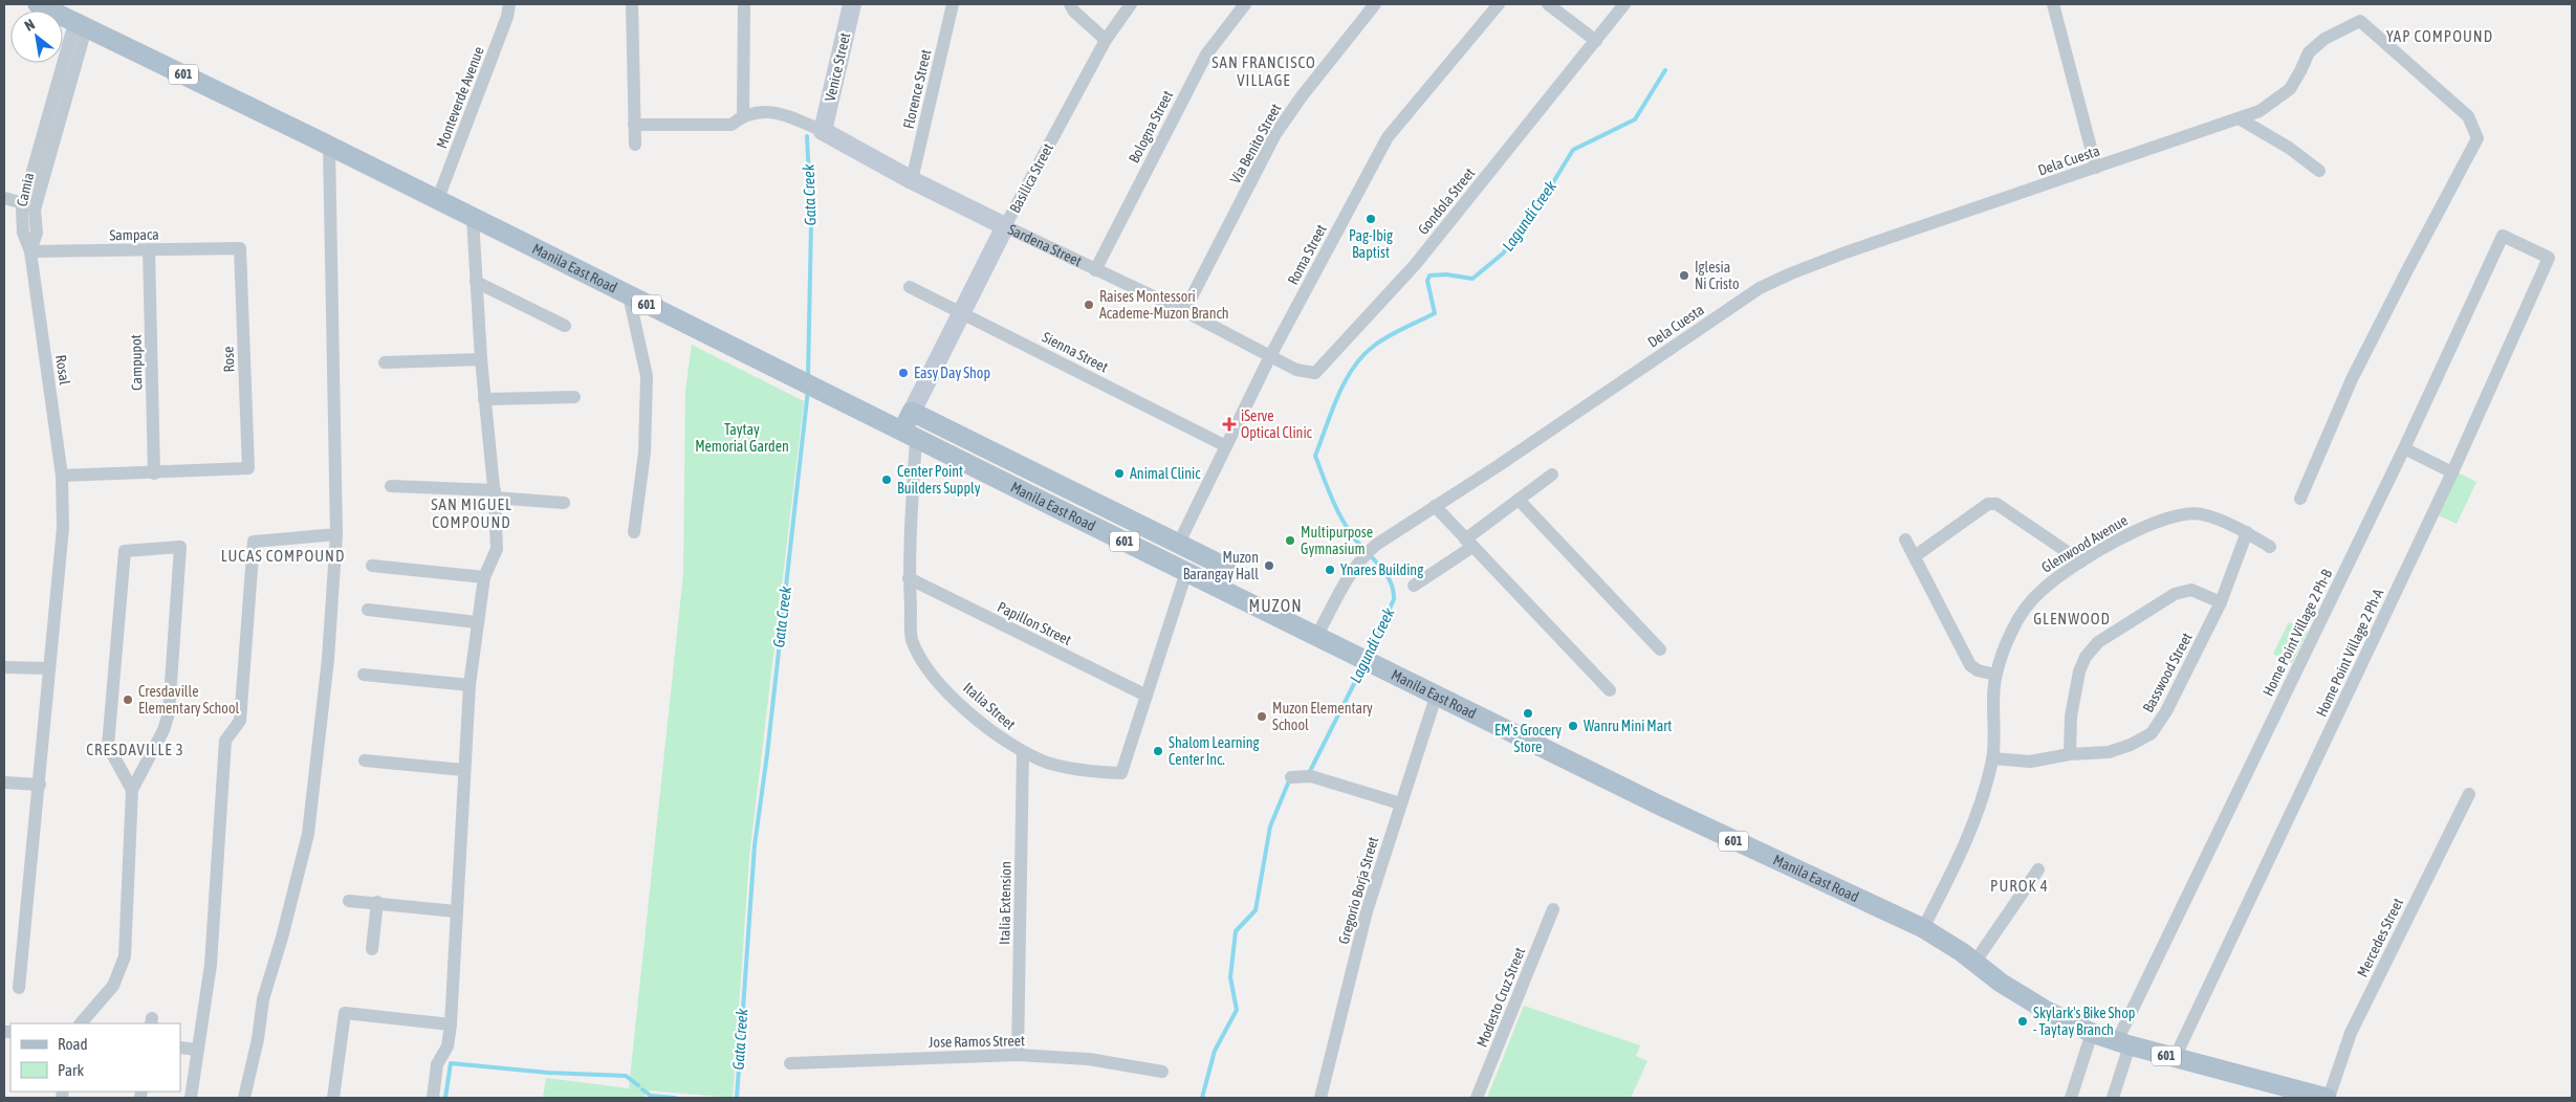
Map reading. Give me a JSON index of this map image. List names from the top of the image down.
{
  "streets": {
    "main road": ["601", "Manila East Road"],
    "street": [
      "Venice Street",
      "Florence Street",
      "Monteverde Avenue",
      "Bologna Street",
      "Via Benito Street",
      "Dela Cuesta",
      "Basilica Street",
      "Camia",
      "Gondola Street",
      "Sampaca",
      "Sardena Street",
      "Roma Street",
      "Sienna Street",
      "Rose",
      "Campupot",
      "Rosal",
      "Glenwood Avenue",
      "Papillon Street",
      "Home Point Village 2 Ph-B",
      "Home Point Village 2 Ph-A",
      "Basswood Street",
      "Italia Street",
      "Gregorio Borja Street",
      "Italia Extension",
      "Mercedes Street",
      "Modesto Cruz Street",
      "Jose Ramos Street"
    ]
  },
  "crossings": [
    ["Venice Street", "Sardena Street"],
    ["601", "Manila East Road"],
    ["601", "Home Point Village 2 Ph-B"],
    ["601", "Home Point Village 2 Ph-A"],
    ["601", "Mercedes Street"],
    ["Florence Street", "Sardena Street"],
    ["Monteverde Avenue", "Manila East Road"],
    ["Bologna Street", "Sardena Street"],
    ["Via Benito Street", "Sardena Street"],
    ["Dela Cuesta", "Manila East Road"],
    ["Basilica Street", "Sardena Street"],
    ["Basilica Street", "Sienna Street"],
    ["Camia", "Sampaca"],
    ["Camia", "Manila East Road"],
    ["Camia", "Rosal"],
    ["Gondola Street", "Sardena Street"],
    ["Gondola Street", "Roma Street"],
    ["Sampaca", "Rose"],
    ["Sampaca", "Campupot"],
    ["Sampaca", "Rosal"],
    ["Sardena Street", "Roma Street"],
    ["Roma Street", "Sienna Street"],
    ["Manila East Road", "Glenwood Avenue"],
    ["Manila East Road", "Italia Street"],
    ["Manila East Road", "Gregorio Borja Street"],
    ["Rose", "Campupot"],
    ["Glenwood Avenue", "Basswood Street"],
    ["Papillon Street", "Italia Street"],
    ["Home Point Village 2 Ph-B", "Home Point Village 2 Ph-A"],
    ["Italia Street", "Italia Extension"],
    ["Italia Extension", "Jose Ramos Street"]
  ],
  "districts": [
    "YAP COMPOUND",
    "SAN FRANCISCO VILLAGE",
    "SAN MIGUEL COMPOUND",
    "LUCAS COMPOUND",
    "MUZON",
    "GLENWOOD",
    "CRESDAVILLE 3",
    "PUROK 4"
  ],
  "water": ["Gata Creek", "Lagundi Creek"],
  "parks": ["Taytay Memorial Garden"],
  "places": {
    "other": [
      "Pag-Ibig Baptist",
      "Iglesia Ni Cristo",
      "Raises Montessori Academe-Muzon Branch",
      "Easy Day Shop",
      "Animal Clinic",
      "Center Point Builders Supply",
      "Multipurpose Gymnasium",
      "Muzon Barangay Hall",
      "Ynares Building",
      "Cresdaville Elementary School",
      "EM's Grocery Store",
      "Muzon Elementary School",
      "Wanru Mini Mart",
      "Shalom Learning Center Inc.",
      "Skylark's Bike Shop - Taytay Branch"
    ],
    "health": ["iServe Optical Clinic"]
  },
  "legend": ["Road", "Park"],
  "north": "top left"
}
